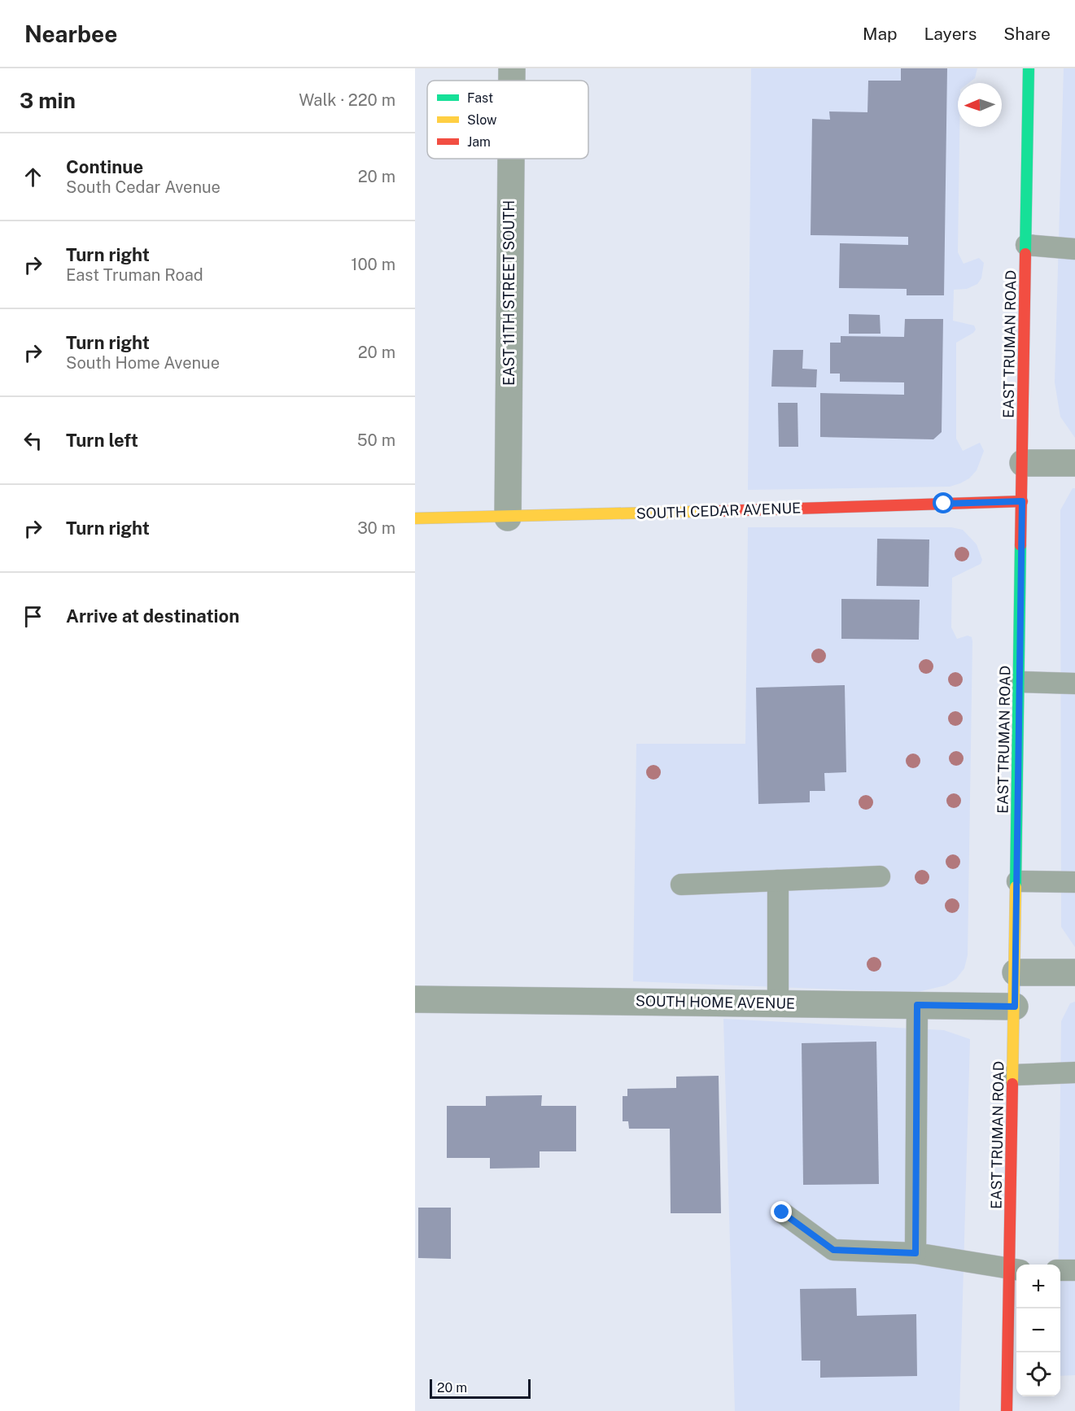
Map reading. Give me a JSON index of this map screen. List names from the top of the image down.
{
  "streets": {
    "main road": ["EAST TRUMAN ROAD", "SOUTH CEDAR AVENUE"],
    "street": ["EAST 11TH STREET SOUTH", "SOUTH HOME AVENUE"]
  },
  "crossings": [
    ["EAST 11TH STREET SOUTH", "SOUTH CEDAR AVENUE"],
    ["EAST TRUMAN ROAD", "SOUTH CEDAR AVENUE"],
    ["EAST TRUMAN ROAD", "SOUTH HOME AVENUE"]
  ],
  "legend": ["Fast", "Slow", "Jam"],
  "scale_bar": "20 m",
  "north": "left",
  "page": {
    "header": "Nearbee",
    "nav": ["Map", "Layers", "Share"],
    "heading": ["3 min", "Walk · 220 m"],
    "list": [
      ["Continue", "South Cedar Avenue", "20 m"],
      ["Turn right", "East Truman Road", "100 m"],
      ["Turn right", "South Home Avenue", "20 m"],
      ["Turn left", "50 m"],
      ["Turn right", "30 m"],
      "Arrive at destination"
    ],
    "map_buttons": ["+", "−"],
    "scale": "20 m"
  }
}
